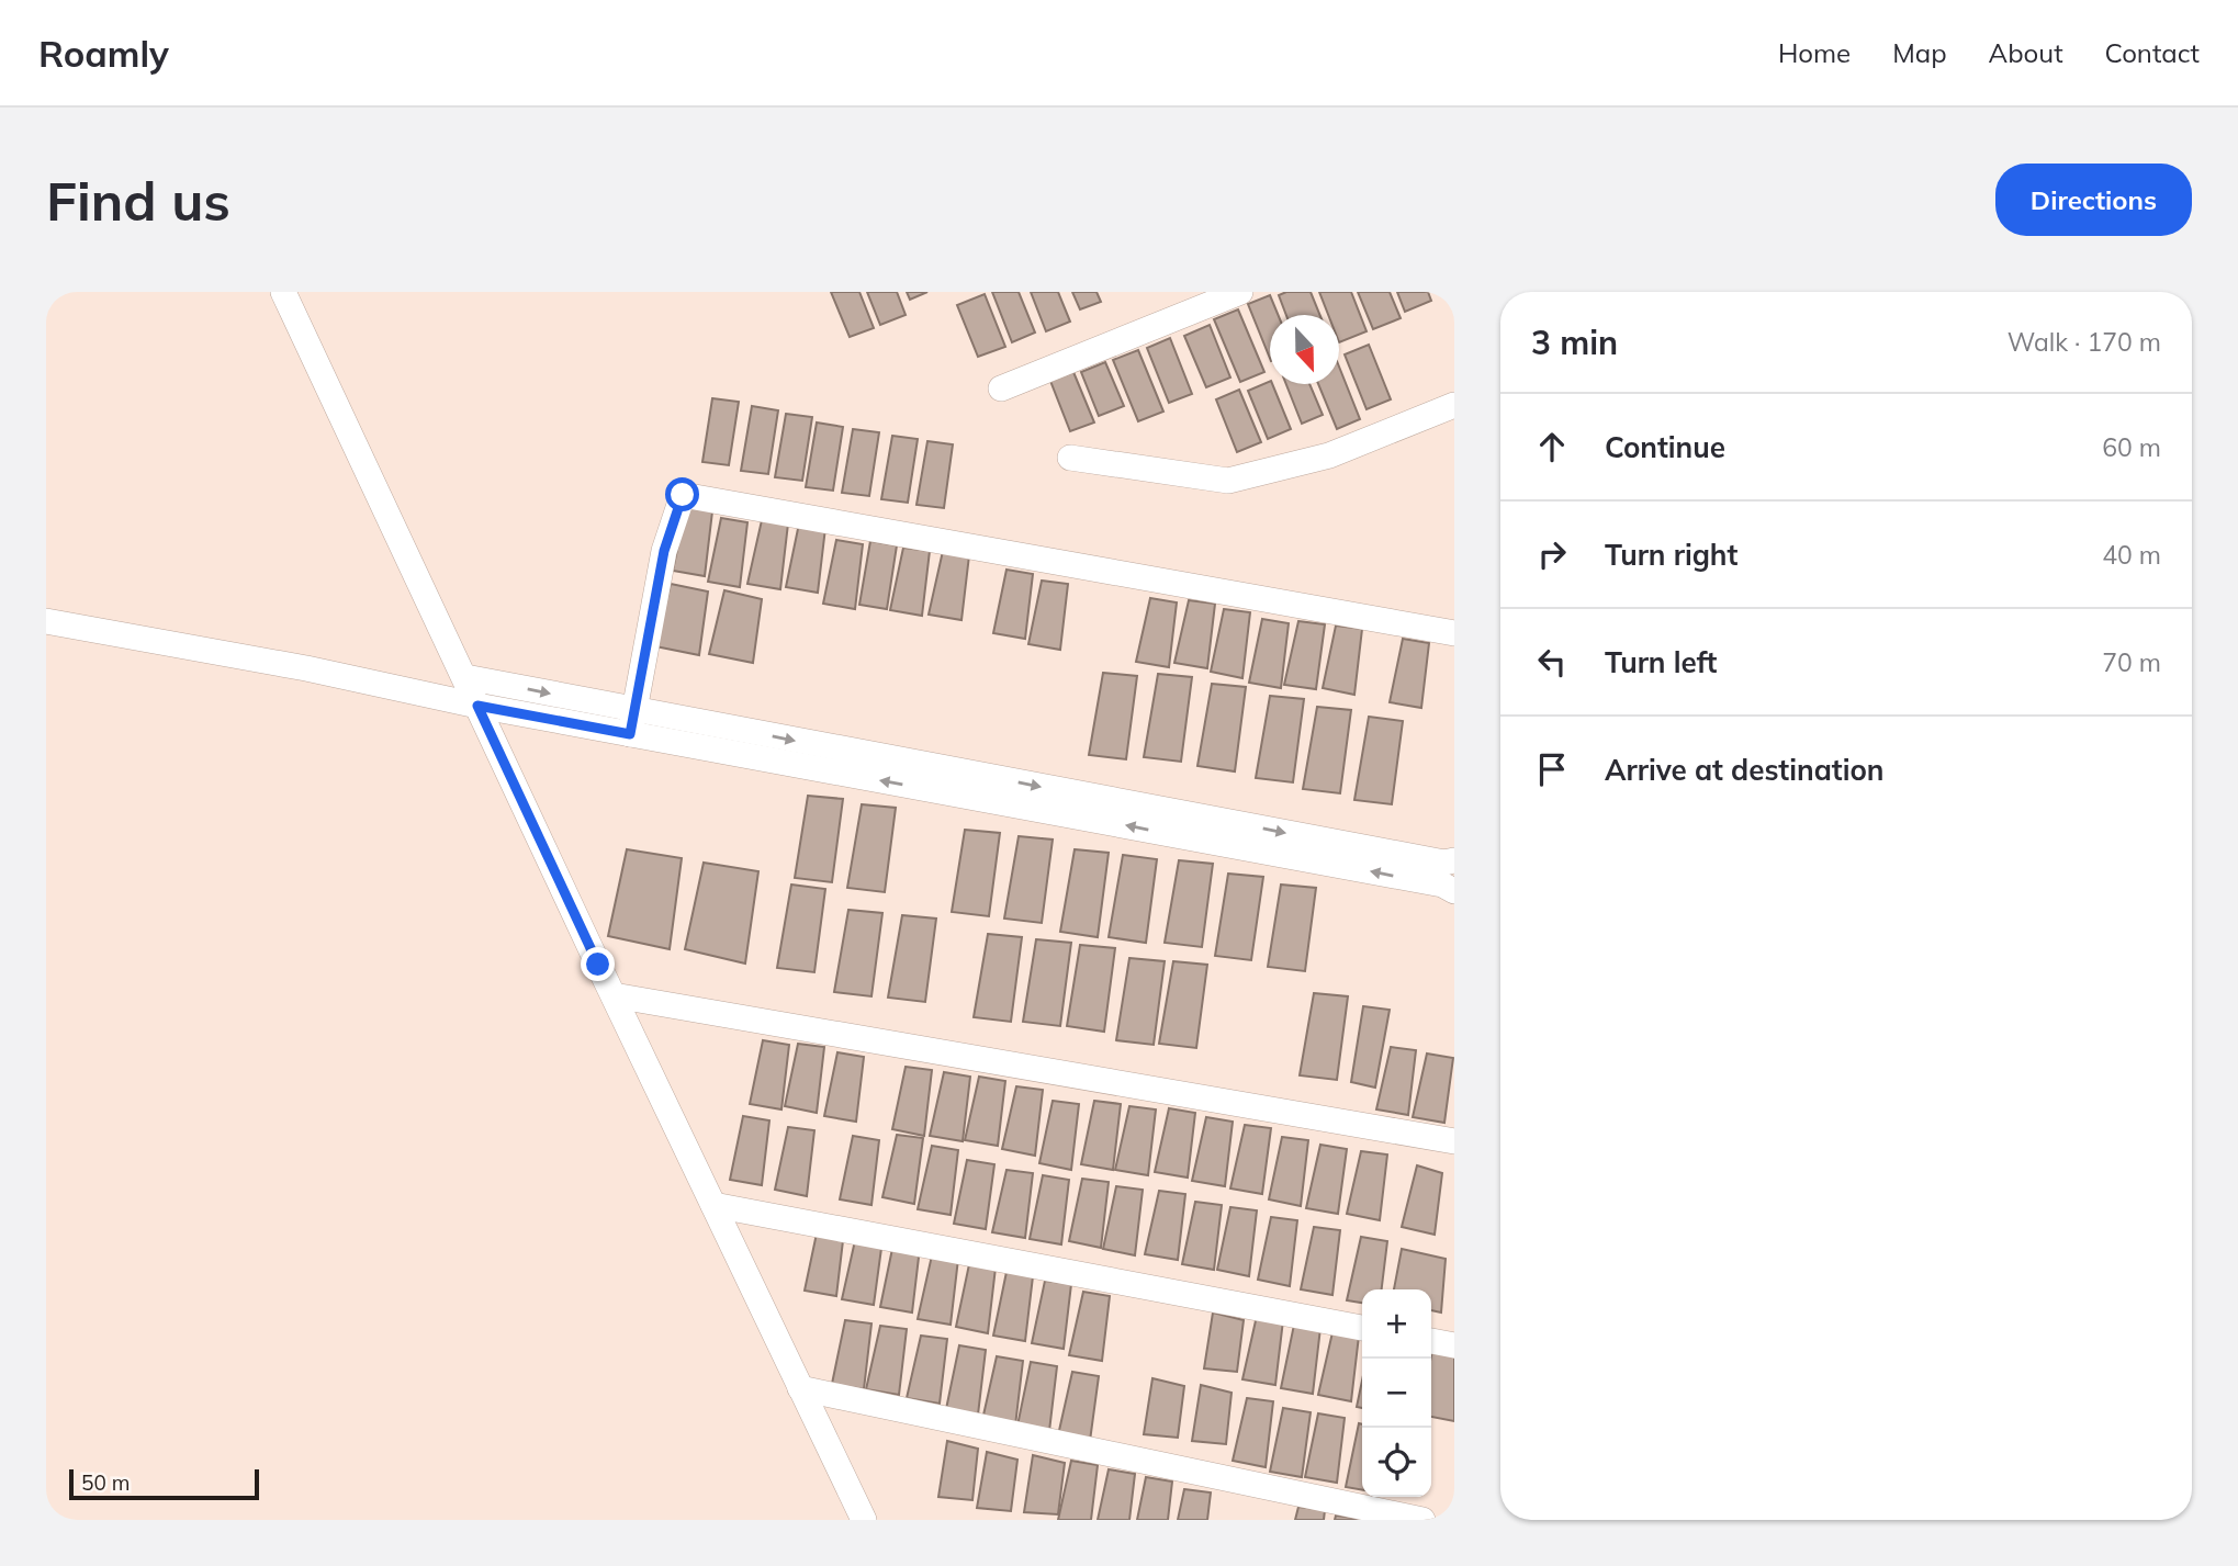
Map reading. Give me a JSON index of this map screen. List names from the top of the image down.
{
  "scale_bar": "50 m",
  "north": "bottom",
  "page": {
    "header": "Roamly",
    "nav": [
      "Home",
      "Map",
      "About",
      "Contact"
    ],
    "buttons": "Directions",
    "title": "Find us",
    "heading": ["3 min", "Walk · 170 m"],
    "list": [
      ["Continue", "60 m"],
      ["Turn right", "40 m"],
      ["Turn left", "70 m"],
      "Arrive at destination"
    ],
    "map_buttons": ["+", "−"],
    "scale": "50 m"
  }
}
